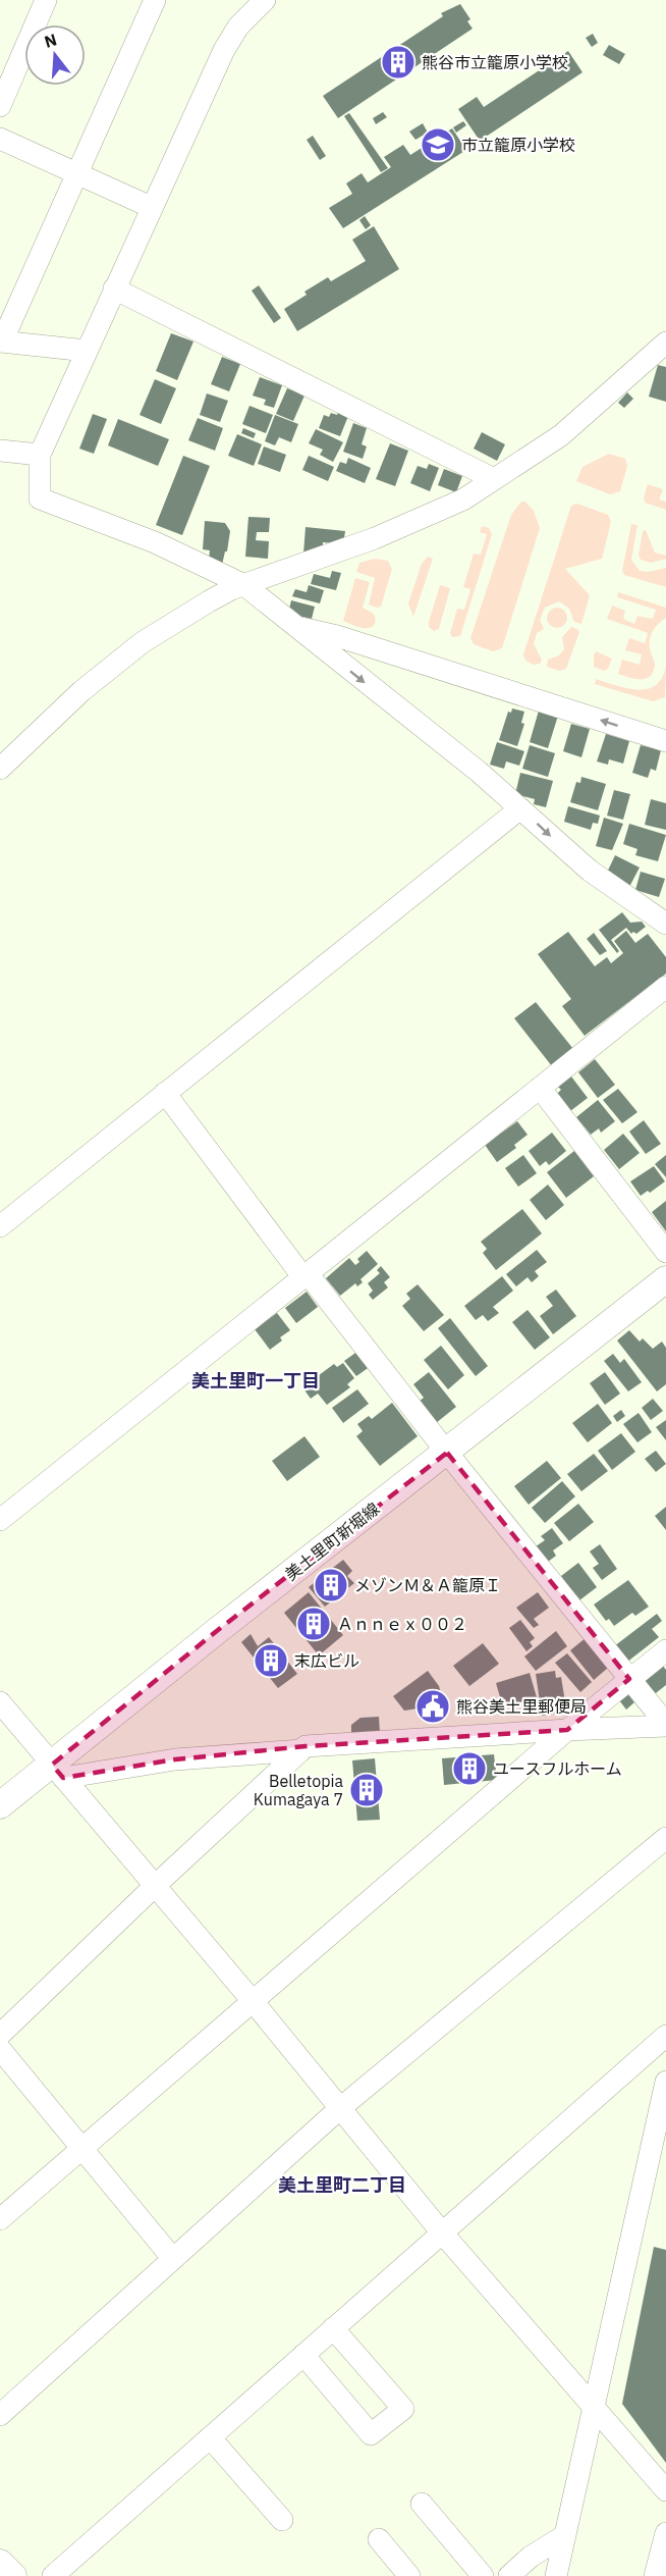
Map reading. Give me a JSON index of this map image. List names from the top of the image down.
{
  "streets": {
    "main road": ["美土里町新堀線"]
  },
  "districts": ["美土里町一丁目", "美土里町二丁目"],
  "places": {
    "building": [
      "熊谷市立籠原小学校",
      "メゾンＭ＆Ａ籠原Ｉ",
      "Ａｎｎｅｘ００２",
      "末広ビル",
      "ユースフルホーム",
      "Belletopia Kumagaya 7"
    ],
    "school or university": ["市立籠原小学校"],
    "public building": ["熊谷美土里郵便局"]
  },
  "north": "top"
}
